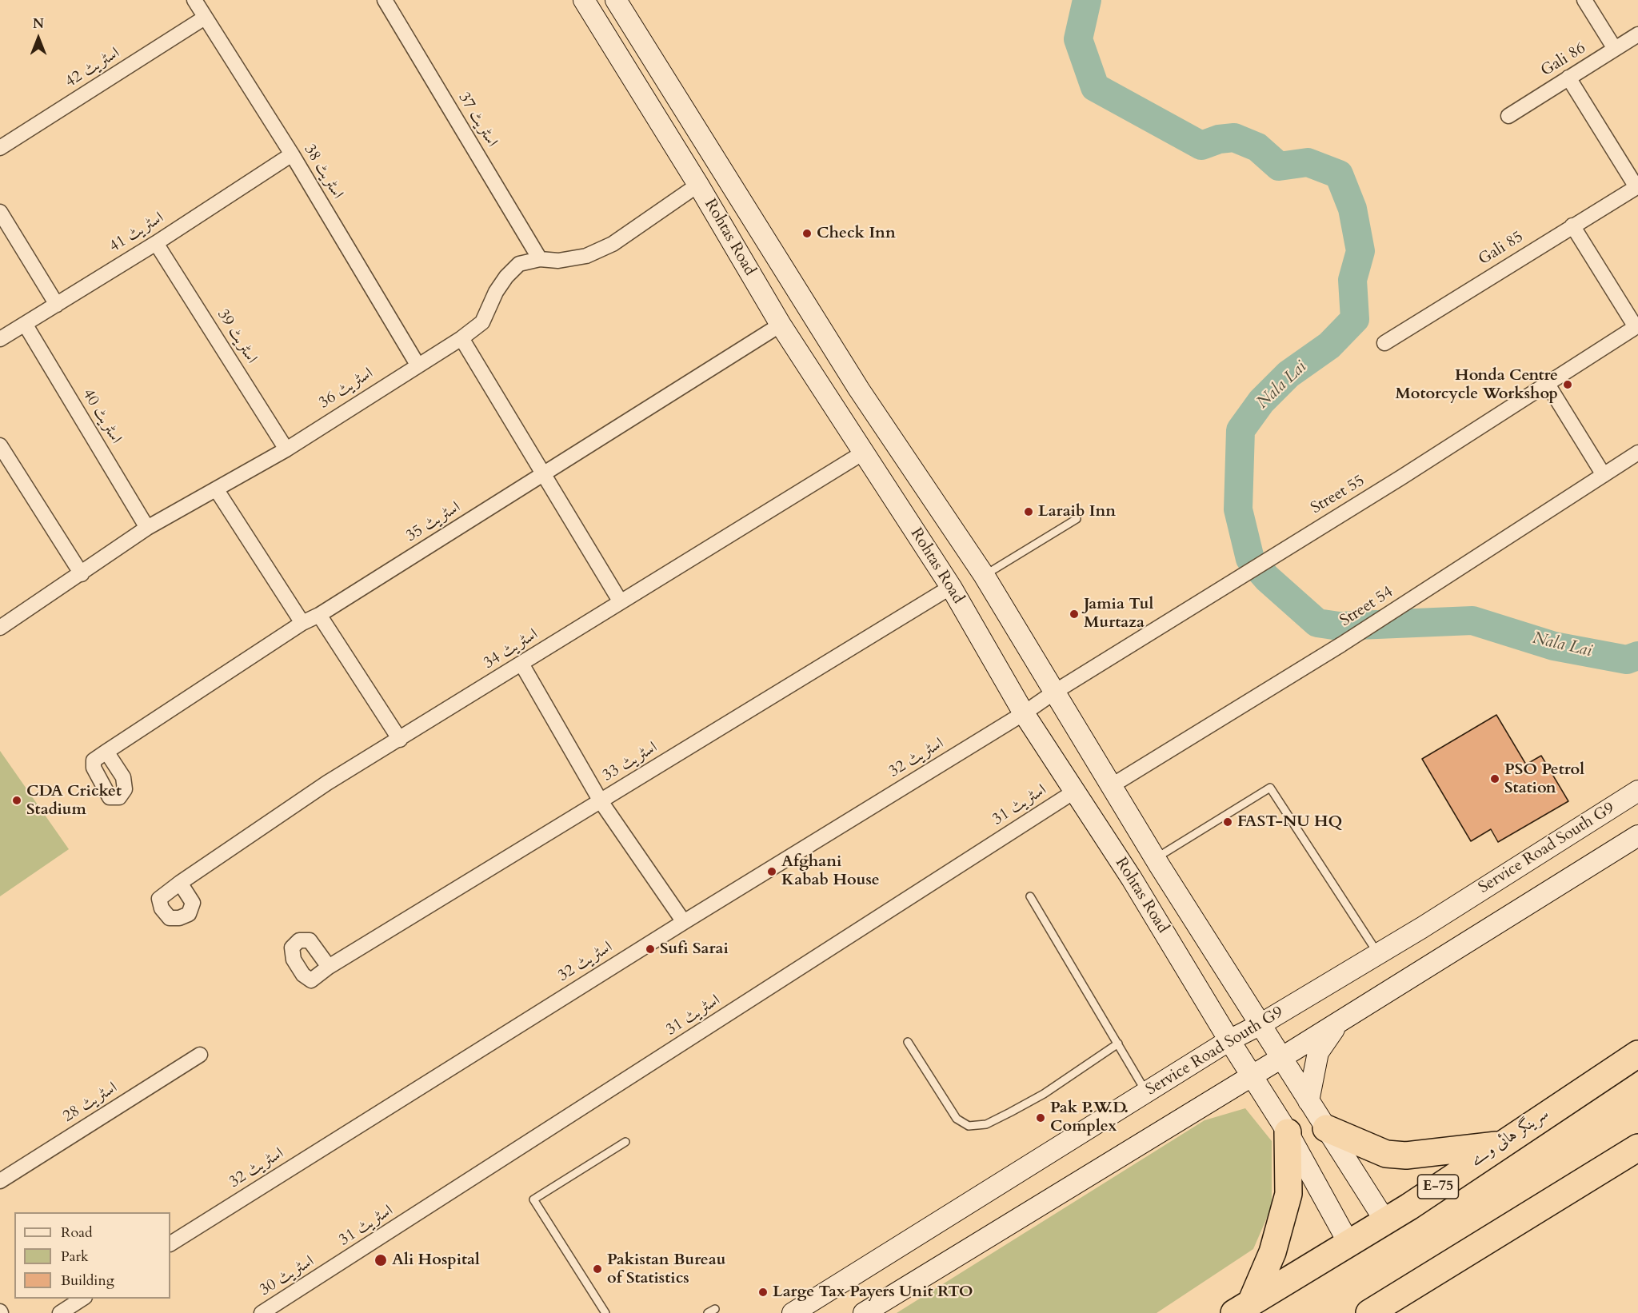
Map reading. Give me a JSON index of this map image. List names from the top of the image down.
{
  "streets": {
    "highway": ["سرینگر ہائی وے", "E-75"],
    "main road": ["Rohtas Road", "Service Road South G9"],
    "street": [
      "Gali 86",
      "اسٹریٹ 42",
      "اسٹریٹ 37",
      "اسٹریٹ 38",
      "اسٹریٹ 41",
      "Gali 85",
      "اسٹریٹ 39",
      "اسٹریٹ 36",
      "اسٹریٹ 40",
      "Street 55",
      "اسٹریٹ 35",
      "Street 54",
      "اسٹریٹ 34",
      "اسٹریٹ 32",
      "اسٹریٹ 33",
      "اسٹریٹ 31",
      "اسٹریٹ 28",
      "اسٹریٹ 30"
    ]
  },
  "crossings": [
    ["اسٹریٹ 42", "اسٹریٹ 38"],
    ["اسٹریٹ 37", "اسٹریٹ 36"],
    ["اسٹریٹ 38", "اسٹریٹ 41"],
    ["اسٹریٹ 38", "اسٹریٹ 36"],
    ["اسٹریٹ 41", "اسٹریٹ 39"],
    ["اسٹریٹ 41", "اسٹریٹ 40"],
    ["Rohtas Road", "اسٹریٹ 36"],
    ["Rohtas Road", "Street 55"],
    ["Rohtas Road", "اسٹریٹ 35"],
    ["Rohtas Road", "Street 54"],
    ["Rohtas Road", "اسٹریٹ 34"],
    ["Rohtas Road", "اسٹریٹ 32"],
    ["Rohtas Road", "اسٹریٹ 33"],
    ["Rohtas Road", "اسٹریٹ 31"],
    ["Rohtas Road", "Service Road South G9"],
    ["Rohtas Road", "سرینگر ہائی وے"],
    ["اسٹریٹ 39", "اسٹریٹ 36"],
    ["اسٹریٹ 36", "اسٹریٹ 40"],
    ["Street 55", "اسٹریٹ 32"],
    ["اسٹریٹ 31", "اسٹریٹ 30"]
  ],
  "water": ["Nala Lai"],
  "places": [
    "Check Inn",
    "Honda Centre Motorcycle Workshop",
    "Laraib Inn",
    "Jamia Tul Murtaza",
    "PSO Petrol Station",
    "CDA Cricket Stadium",
    "FAST-NU HQ",
    "Afghani Kabab House",
    "Sufi Sarai",
    "Pak P.W.D. Complex",
    "Ali Hospital",
    "Pakistan Bureau of Statistics",
    "Large Tax Payers Unit RTO"
  ],
  "legend": ["Road", "Park", "Building"],
  "north": "top"
}
